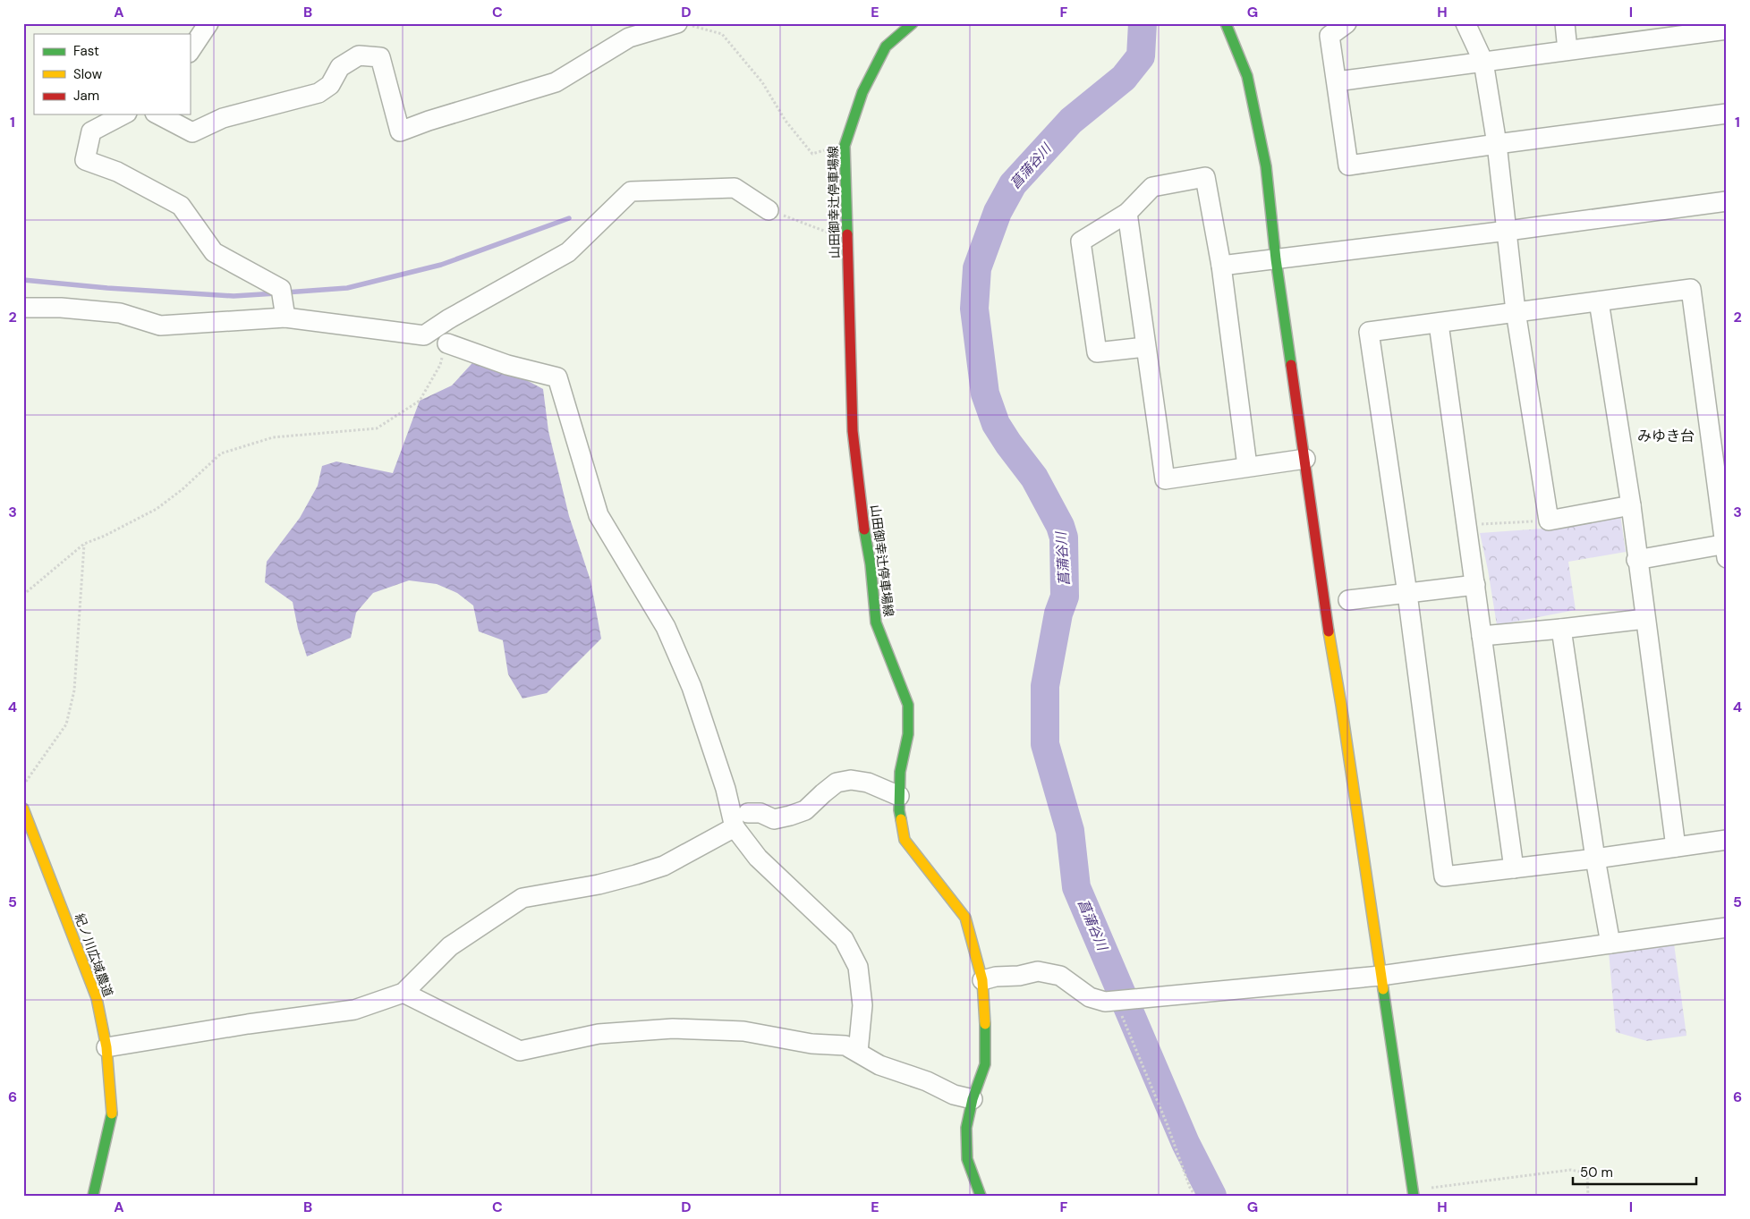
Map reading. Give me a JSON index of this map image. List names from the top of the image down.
{
  "streets": {
    "street": ["山田御幸辻停車場線", "紀ノ川広域農道"]
  },
  "districts": ["みゆき台"],
  "water": ["菖蒲谷川"],
  "legend": ["Fast", "Slow", "Jam"],
  "scale_bar": "50 m",
  "grid": {
    "columns": [
      "A",
      "B",
      "C",
      "D",
      "E",
      "F",
      "G",
      "H",
      "I"
    ],
    "rows": [
      "1",
      "2",
      "3",
      "4",
      "5",
      "6"
    ]
  }
}
